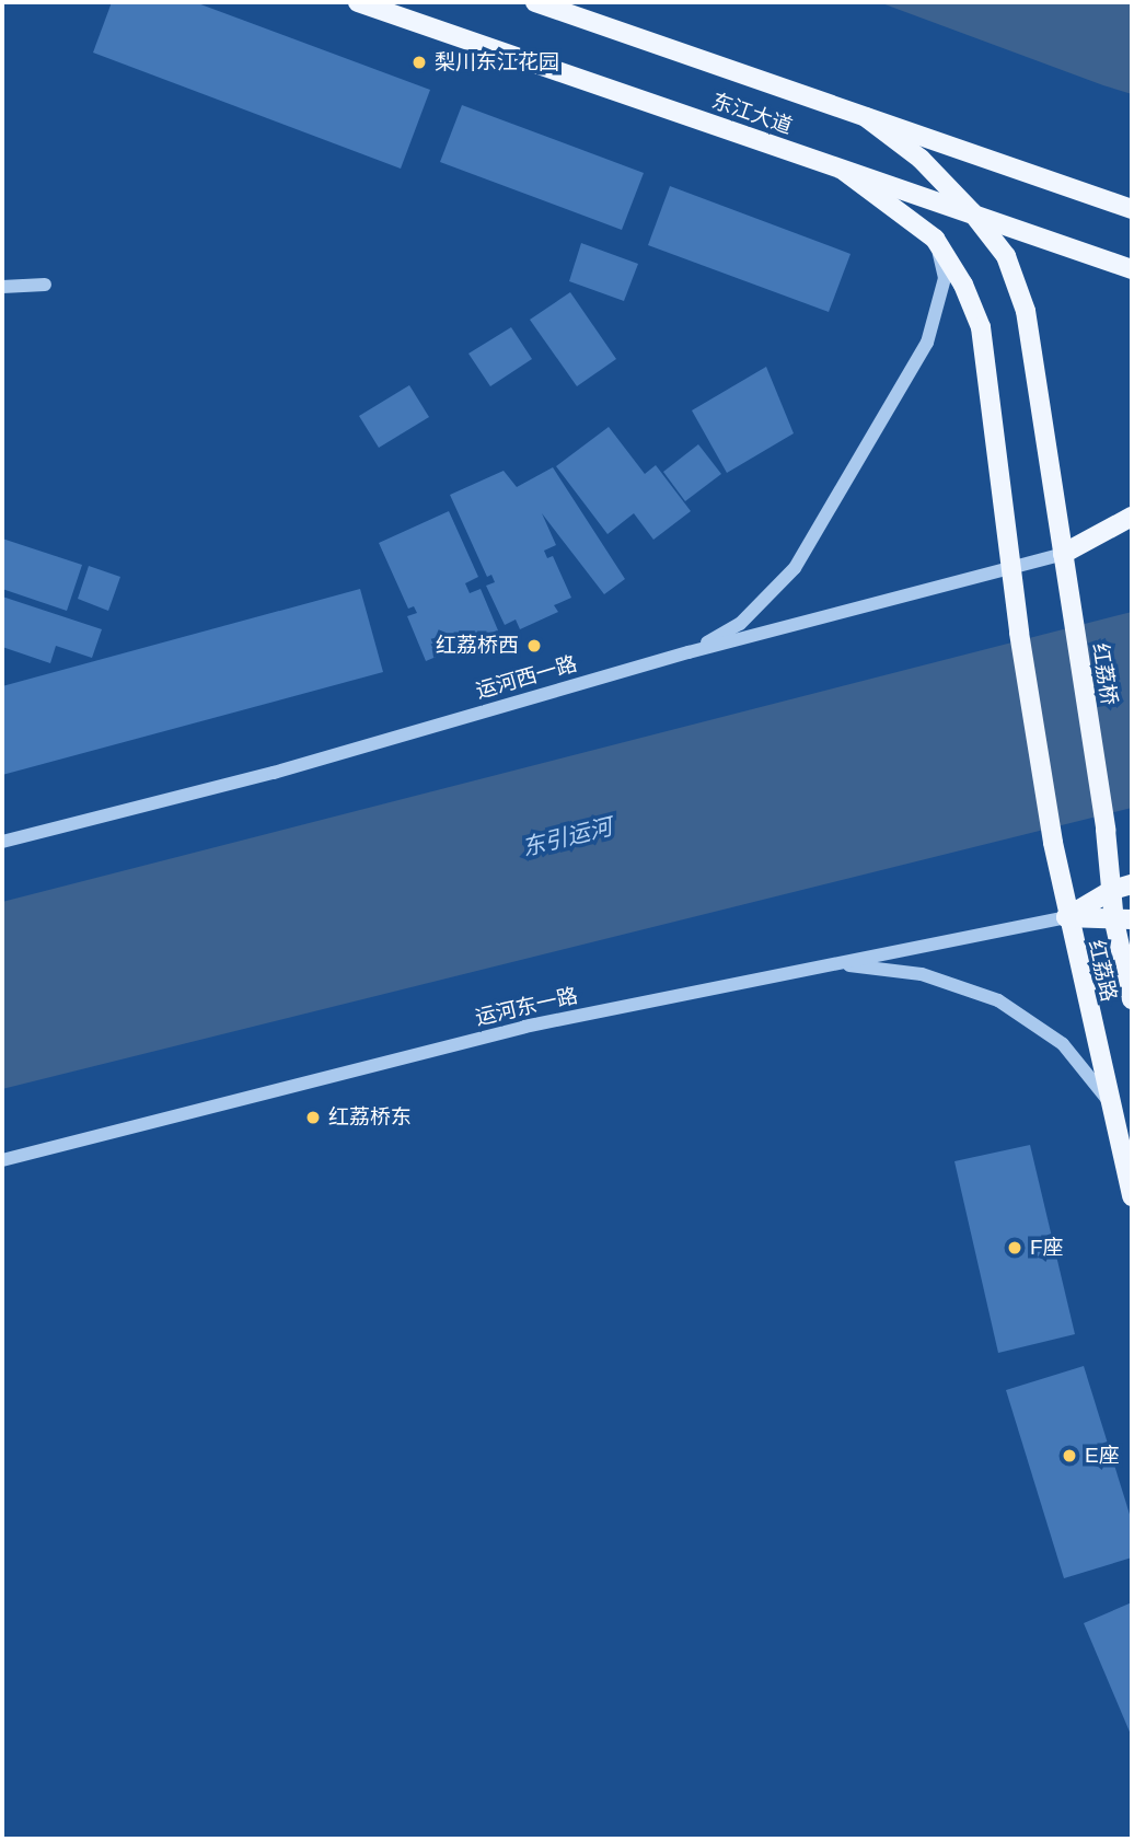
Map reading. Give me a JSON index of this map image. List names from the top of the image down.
{
  "streets": {
    "main road": ["东江大道", "红荔桥", "红荔路"],
    "street": ["运河西一路", "运河东一路"]
  },
  "crossings": [
    ["东江大道", "红荔桥"],
    ["红荔桥", "运河西一路"],
    ["红荔桥", "红荔路"],
    ["运河西一路", "红荔路"],
    ["红荔路", "运河东一路"]
  ],
  "water": ["东引运河"],
  "places": [
    "梨川东江花园",
    "红荔桥西",
    "红荔桥东",
    "F座",
    "E座"
  ]
}
